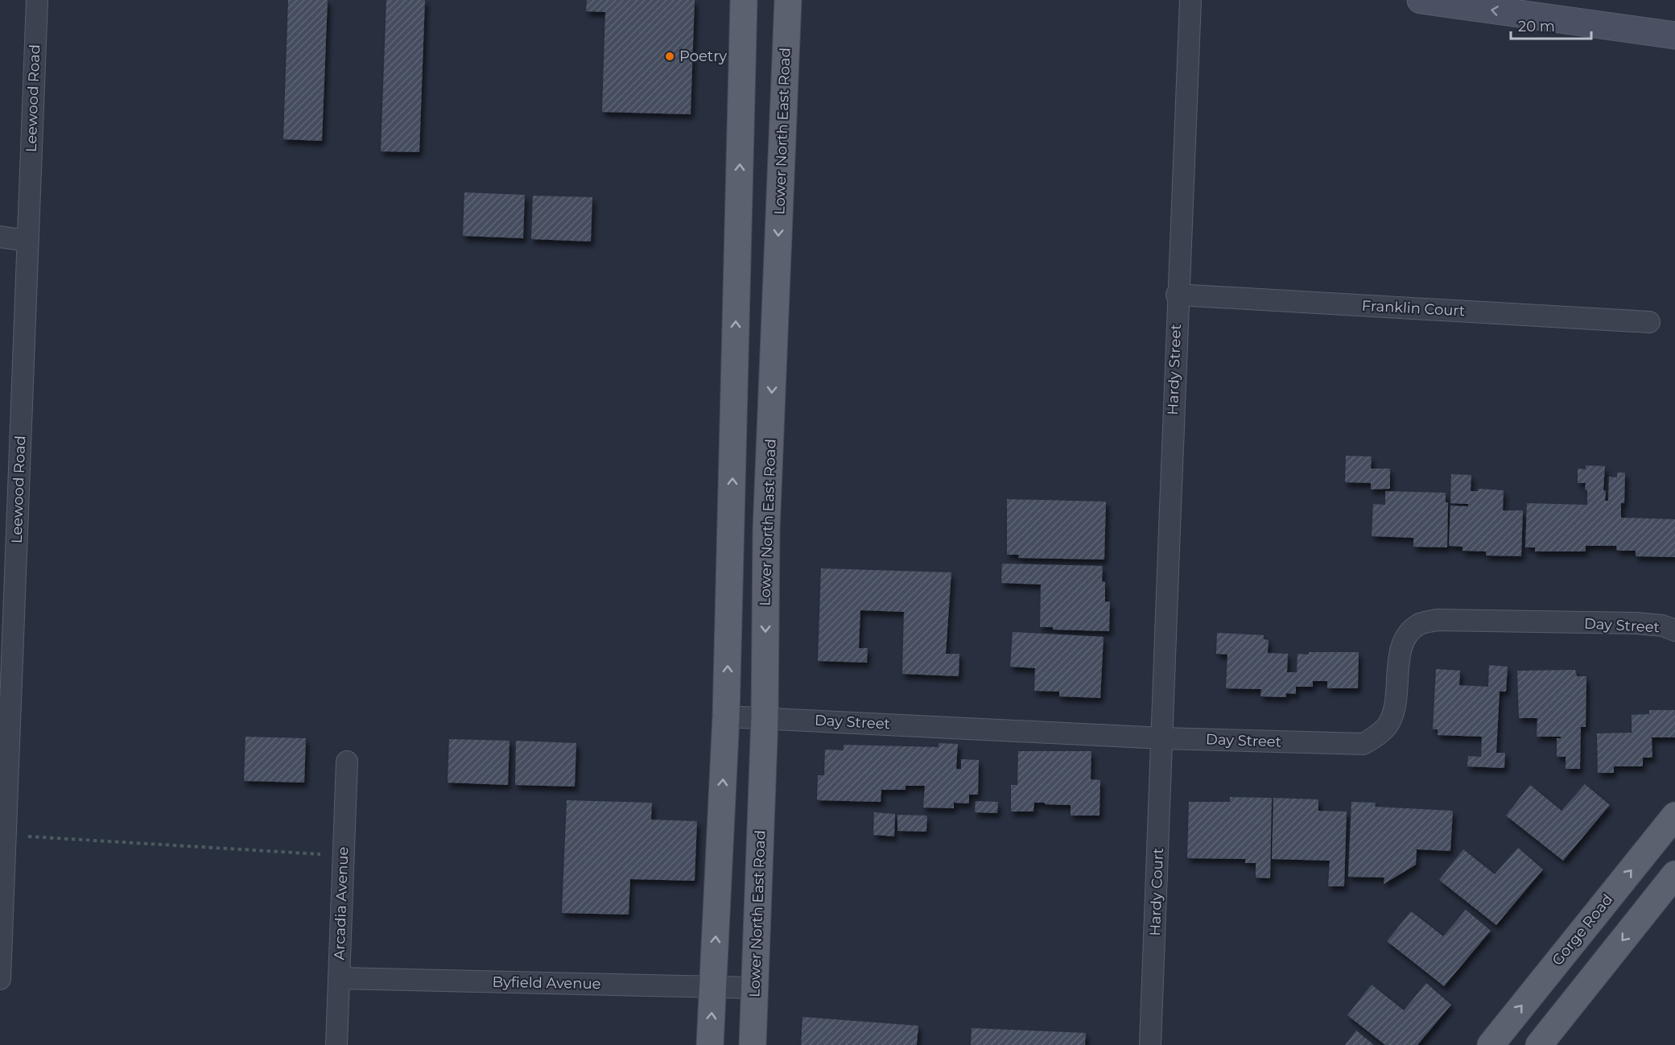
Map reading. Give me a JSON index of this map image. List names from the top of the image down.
{
  "streets": {
    "main road": ["Lower North East Road", "Gorge Road"],
    "street": [
      "Leewood Road",
      "Franklin Court",
      "Hardy Street",
      "Day Street",
      "Hardy Court",
      "Arcadia Avenue",
      "Byfield Avenue"
    ]
  },
  "crossings": [
    ["Lower North East Road", "Day Street"],
    ["Lower North East Road", "Byfield Avenue"],
    ["Franklin Court", "Hardy Street"],
    ["Hardy Street", "Day Street"],
    ["Hardy Street", "Hardy Court"],
    ["Day Street", "Hardy Court"],
    ["Arcadia Avenue", "Byfield Avenue"]
  ],
  "places": ["Poetry"],
  "scale_bar": "20 m"
}
